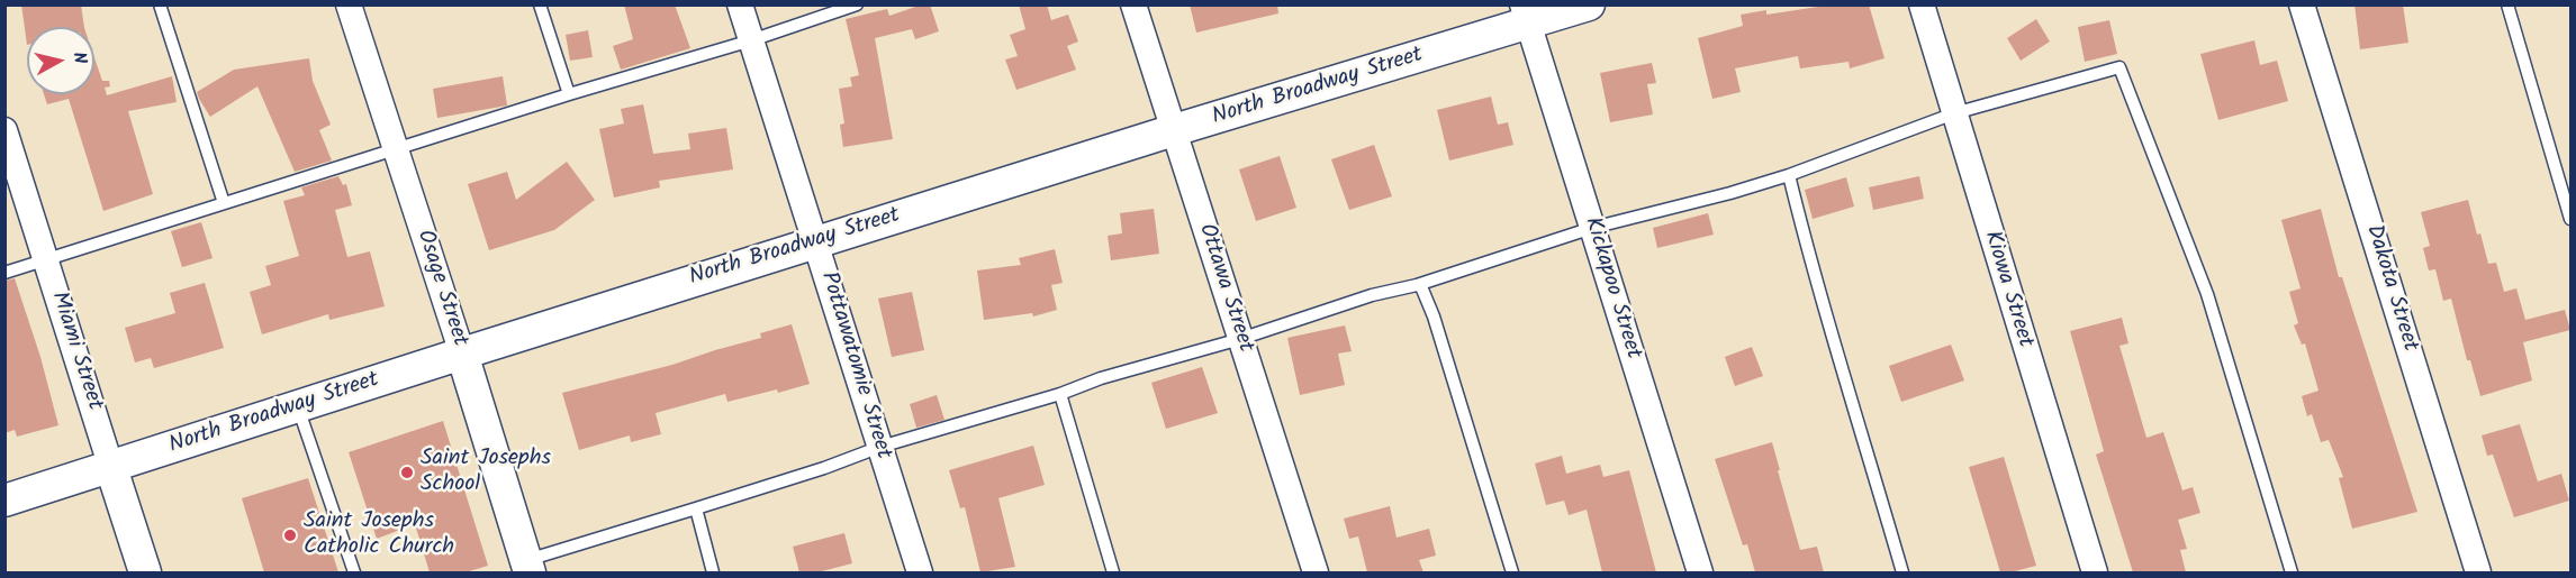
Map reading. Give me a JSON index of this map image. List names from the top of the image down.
{
  "streets": {
    "street": [
      "North Broadway Street",
      "Osage Street",
      "Ottawa Street",
      "Kickapoo Street",
      "Dakota Street",
      "Kiowa Street",
      "Miami Street",
      "Pottawatomie Street"
    ]
  },
  "crossings": [
    ["North Broadway Street", "Osage Street"],
    ["North Broadway Street", "Ottawa Street"],
    ["North Broadway Street", "Kickapoo Street"],
    ["North Broadway Street", "Miami Street"],
    ["North Broadway Street", "Pottawatomie Street"]
  ],
  "places": ["Saint Josephs School", "Saint Josephs Catholic Church"],
  "north": "right"
}
